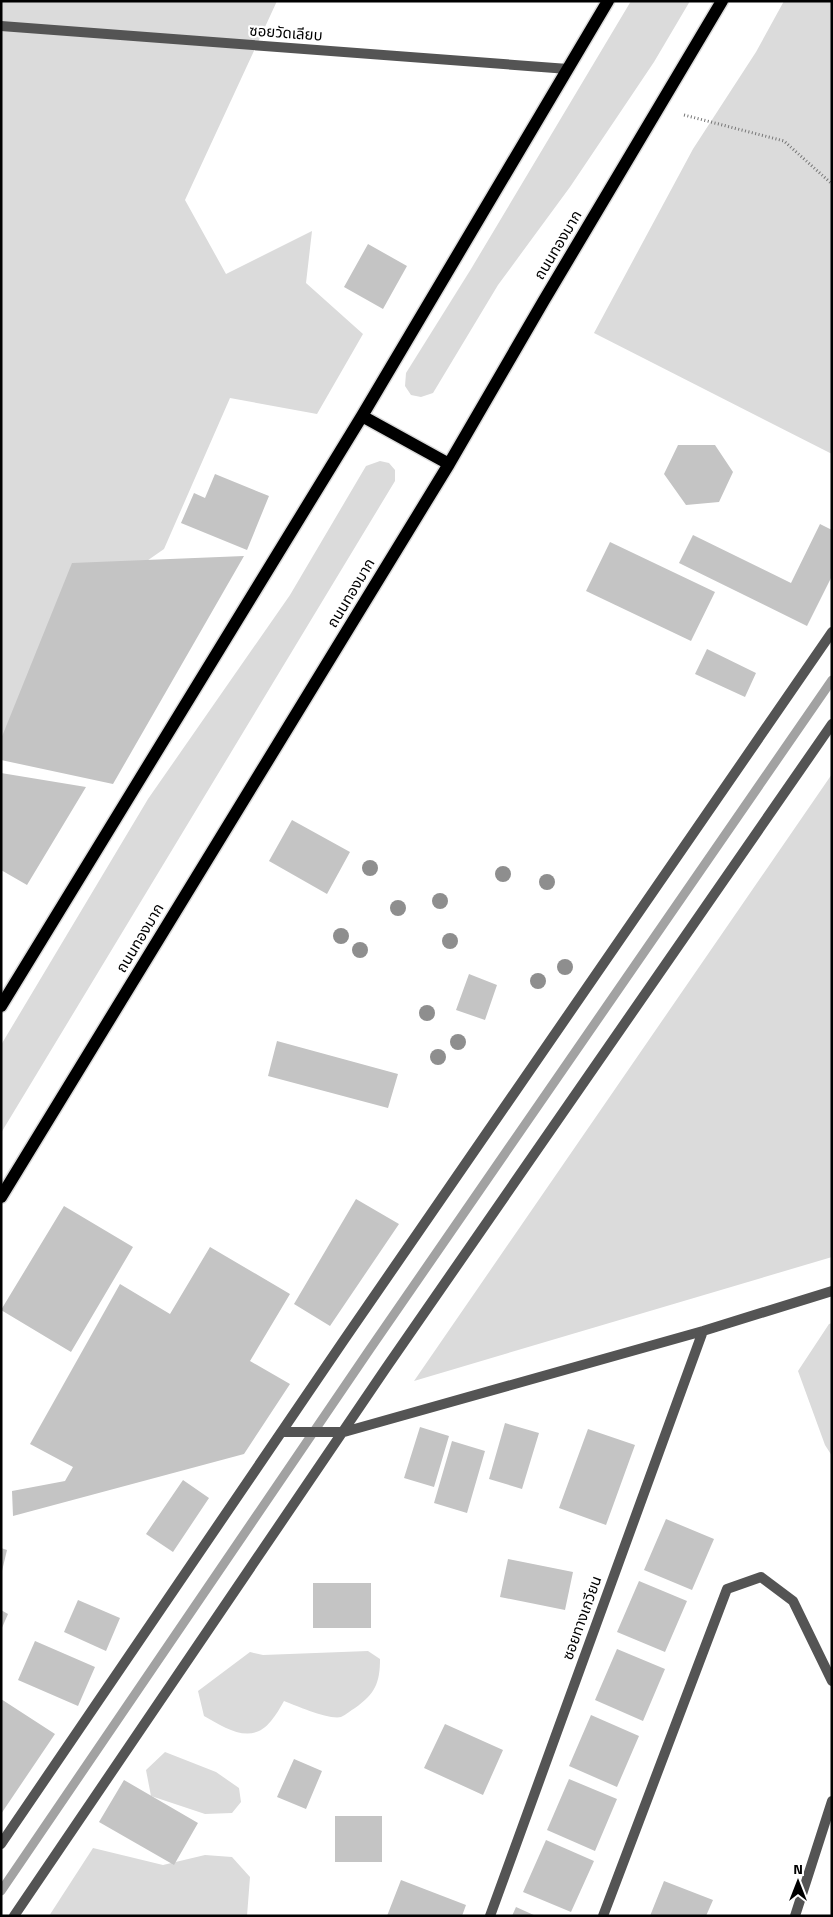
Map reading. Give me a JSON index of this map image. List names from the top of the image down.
{
  "streets": {
    "main road": ["ถนนทองมาก"],
    "street": ["ซอยวัดเลียบ", "ซอยทางเกวียน"]
  },
  "north": "top"
}
